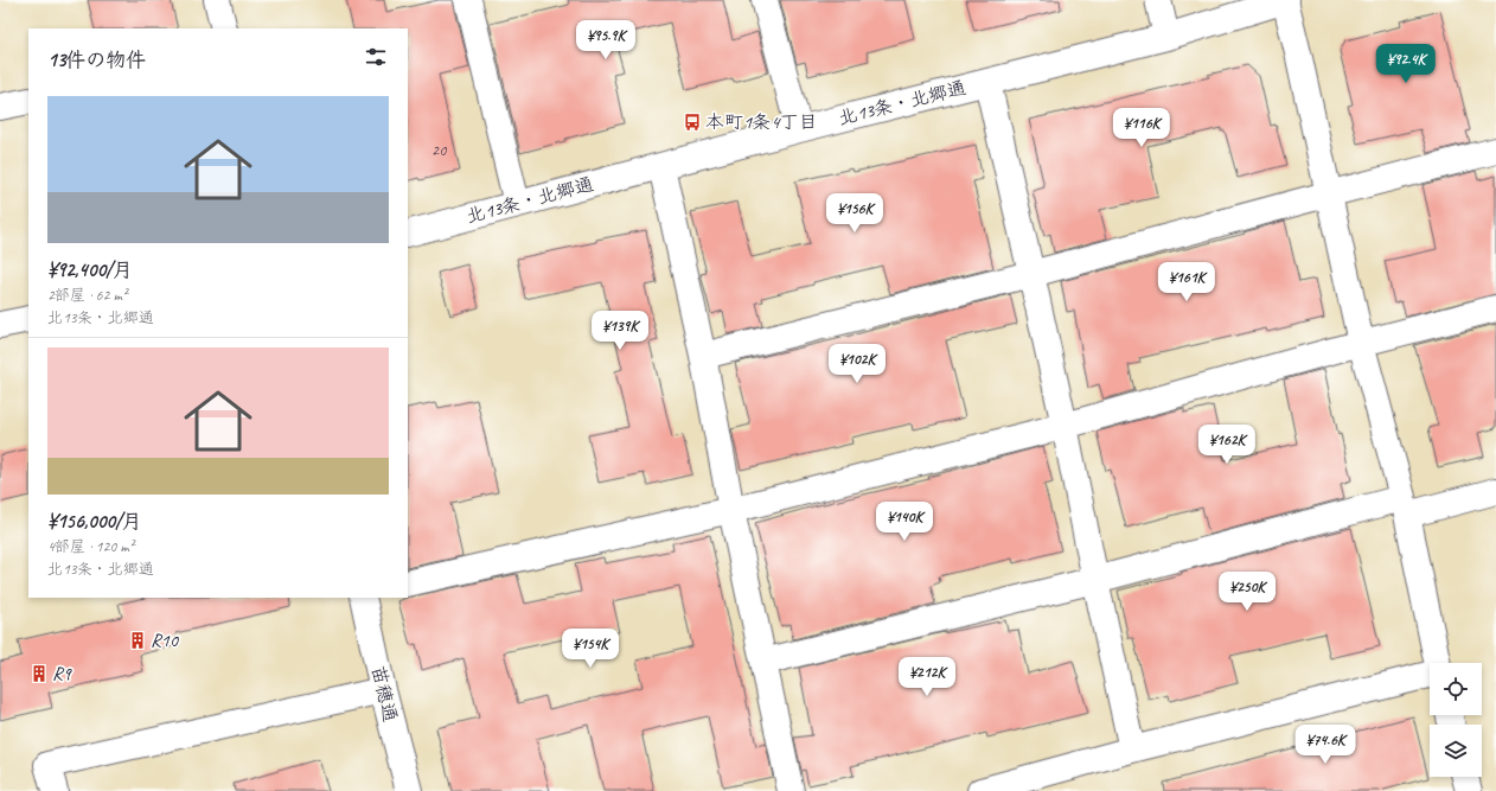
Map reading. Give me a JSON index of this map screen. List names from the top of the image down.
{
  "streets": {
    "street": ["北13条・北郷通", "苗穂通"]
  },
  "places": {
    "bus stop": ["本町1条4丁目"],
    "building": ["R10", "R9"]
  },
  "house_numbers": ["20"],
  "page": {
    "price": [
      "¥95.9K",
      "¥92.4K",
      "¥116K",
      "¥156K",
      "¥161K",
      "¥139K",
      "¥102K",
      "¥162K",
      "¥140K",
      "¥250K",
      "¥154K",
      "¥212K",
      "¥74.6K"
    ],
    "heading": "13件の物件",
    "list": [
      {
        "name": "¥92,400/月",
        "note": "2部屋 · 62 m² · 北13条・北郷通"
      },
      {
        "name": "¥156,000/月",
        "note": "4部屋 · 120 m² · 北13条・北郷通"
      }
    ]
  }
}
